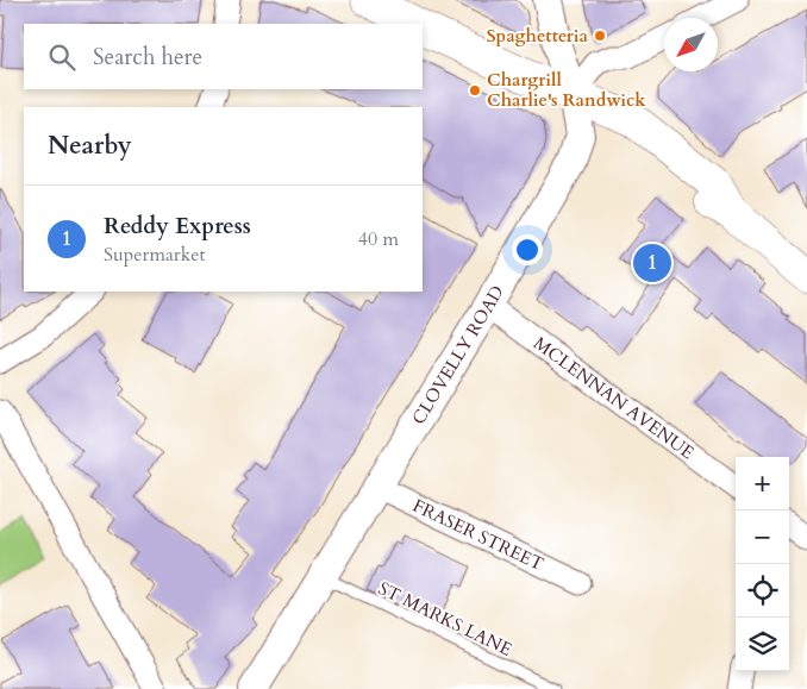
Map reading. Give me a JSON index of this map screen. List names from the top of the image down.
{
  "streets": {
    "street": ["CLOVELLY ROAD", "MCLENNAN AVENUE", "FRASER STREET"],
    "lane": ["ST MARKS LANE"]
  },
  "crossings": [
    ["CLOVELLY ROAD", "MCLENNAN AVENUE"],
    ["CLOVELLY ROAD", "FRASER STREET"],
    ["CLOVELLY ROAD", "ST MARKS LANE"]
  ],
  "places": ["Spaghetteria", "Chargrill Charlie's Randwick"],
  "north": "bottom left",
  "page": {
    "search": "Search here",
    "heading": "Nearby",
    "list": [
      {
        "mark": "1",
        "name": "Reddy Express",
        "note": "Supermarket",
        "value": "40 m"
      }
    ],
    "pins": "1",
    "map_buttons": ["+", "−"]
  }
}
